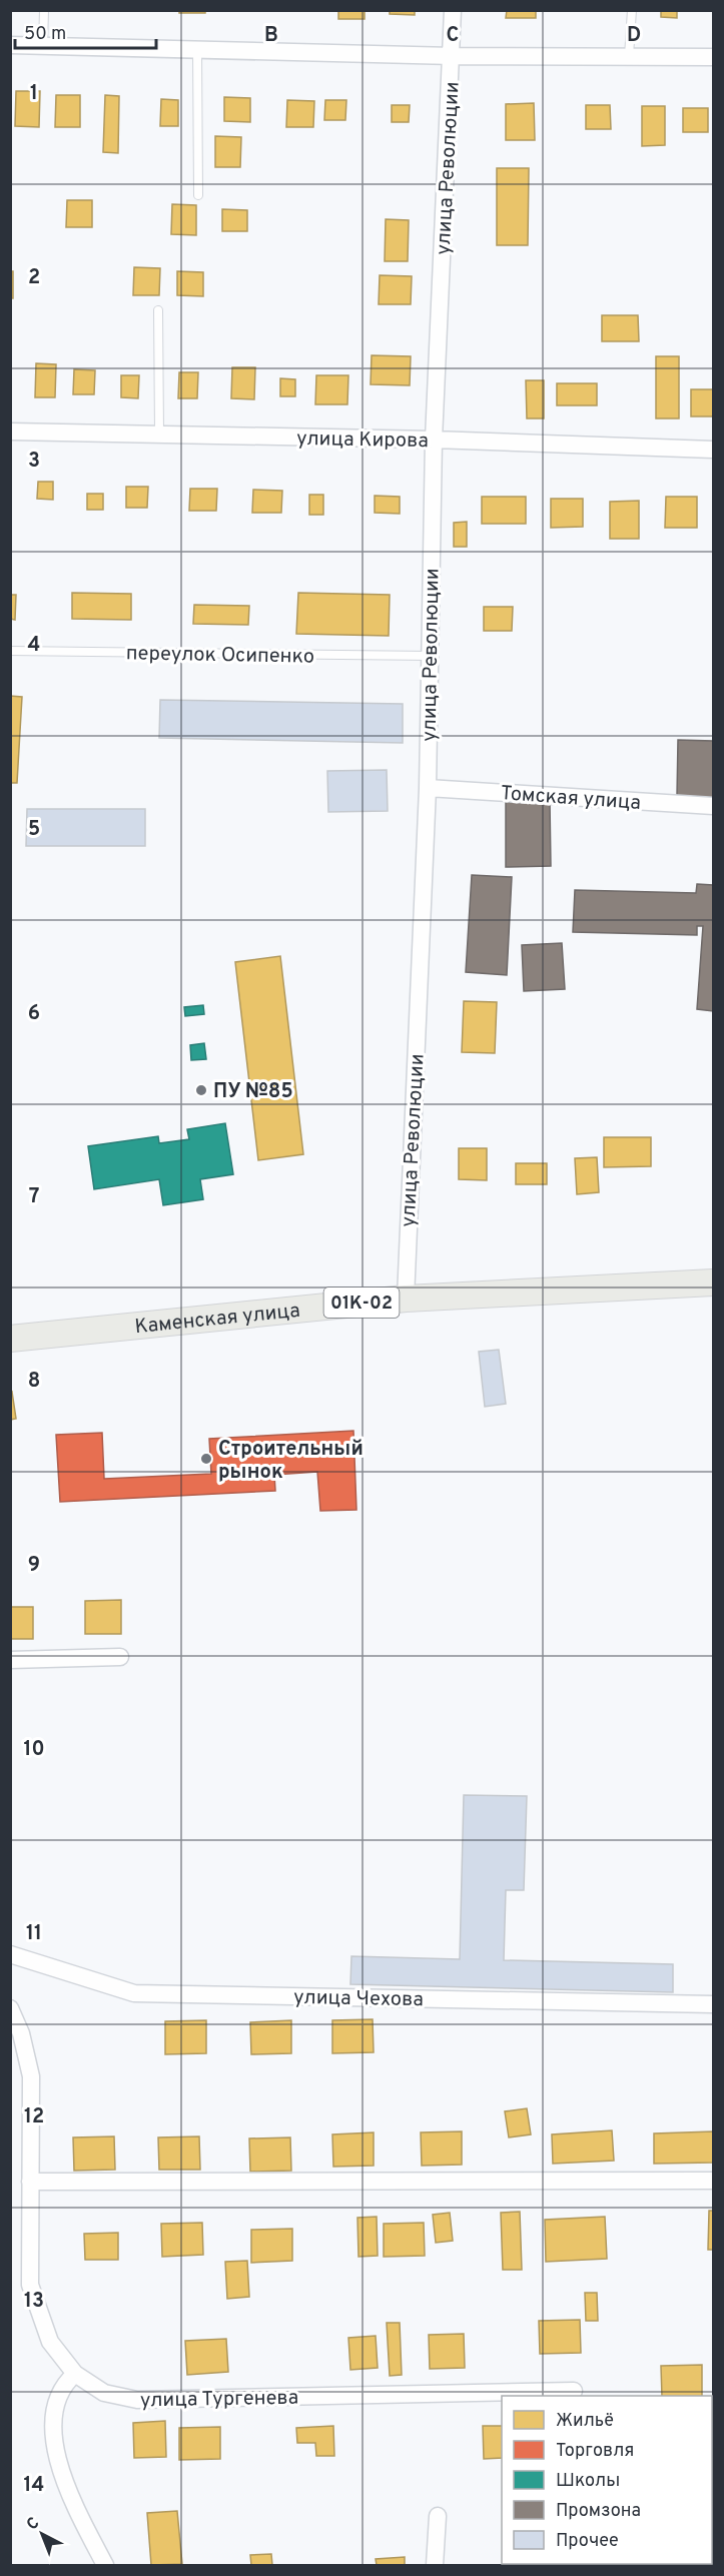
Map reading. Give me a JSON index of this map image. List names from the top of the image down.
{
  "streets": {
    "main road": ["01К-02", "Каменская улица"],
    "street": [
      "улица Революции",
      "улица Кирова",
      "Томская улица",
      "улица Чехова",
      "улица Тургенева"
    ],
    "lane": ["переулок Осипенко"]
  },
  "crossings": [
    ["улица Революции", "улица Кирова"],
    ["улица Революции", "переулок Осипенко"],
    ["улица Революции", "Томская улица"],
    ["улица Революции", "Каменская улица"]
  ],
  "places": ["ПУ №85", "Строительный рынок"],
  "legend": [
    "Жильё",
    "Торговля",
    "Школы",
    "Промзона",
    "Прочее"
  ],
  "scale_bar": "50 m",
  "north": "top left",
  "grid": {
    "columns": ["B", "C", "D"],
    "rows": [
      "1",
      "2",
      "3",
      "4",
      "5",
      "6",
      "7",
      "8",
      "9",
      "10",
      "11",
      "12",
      "13",
      "14"
    ]
  }
}
